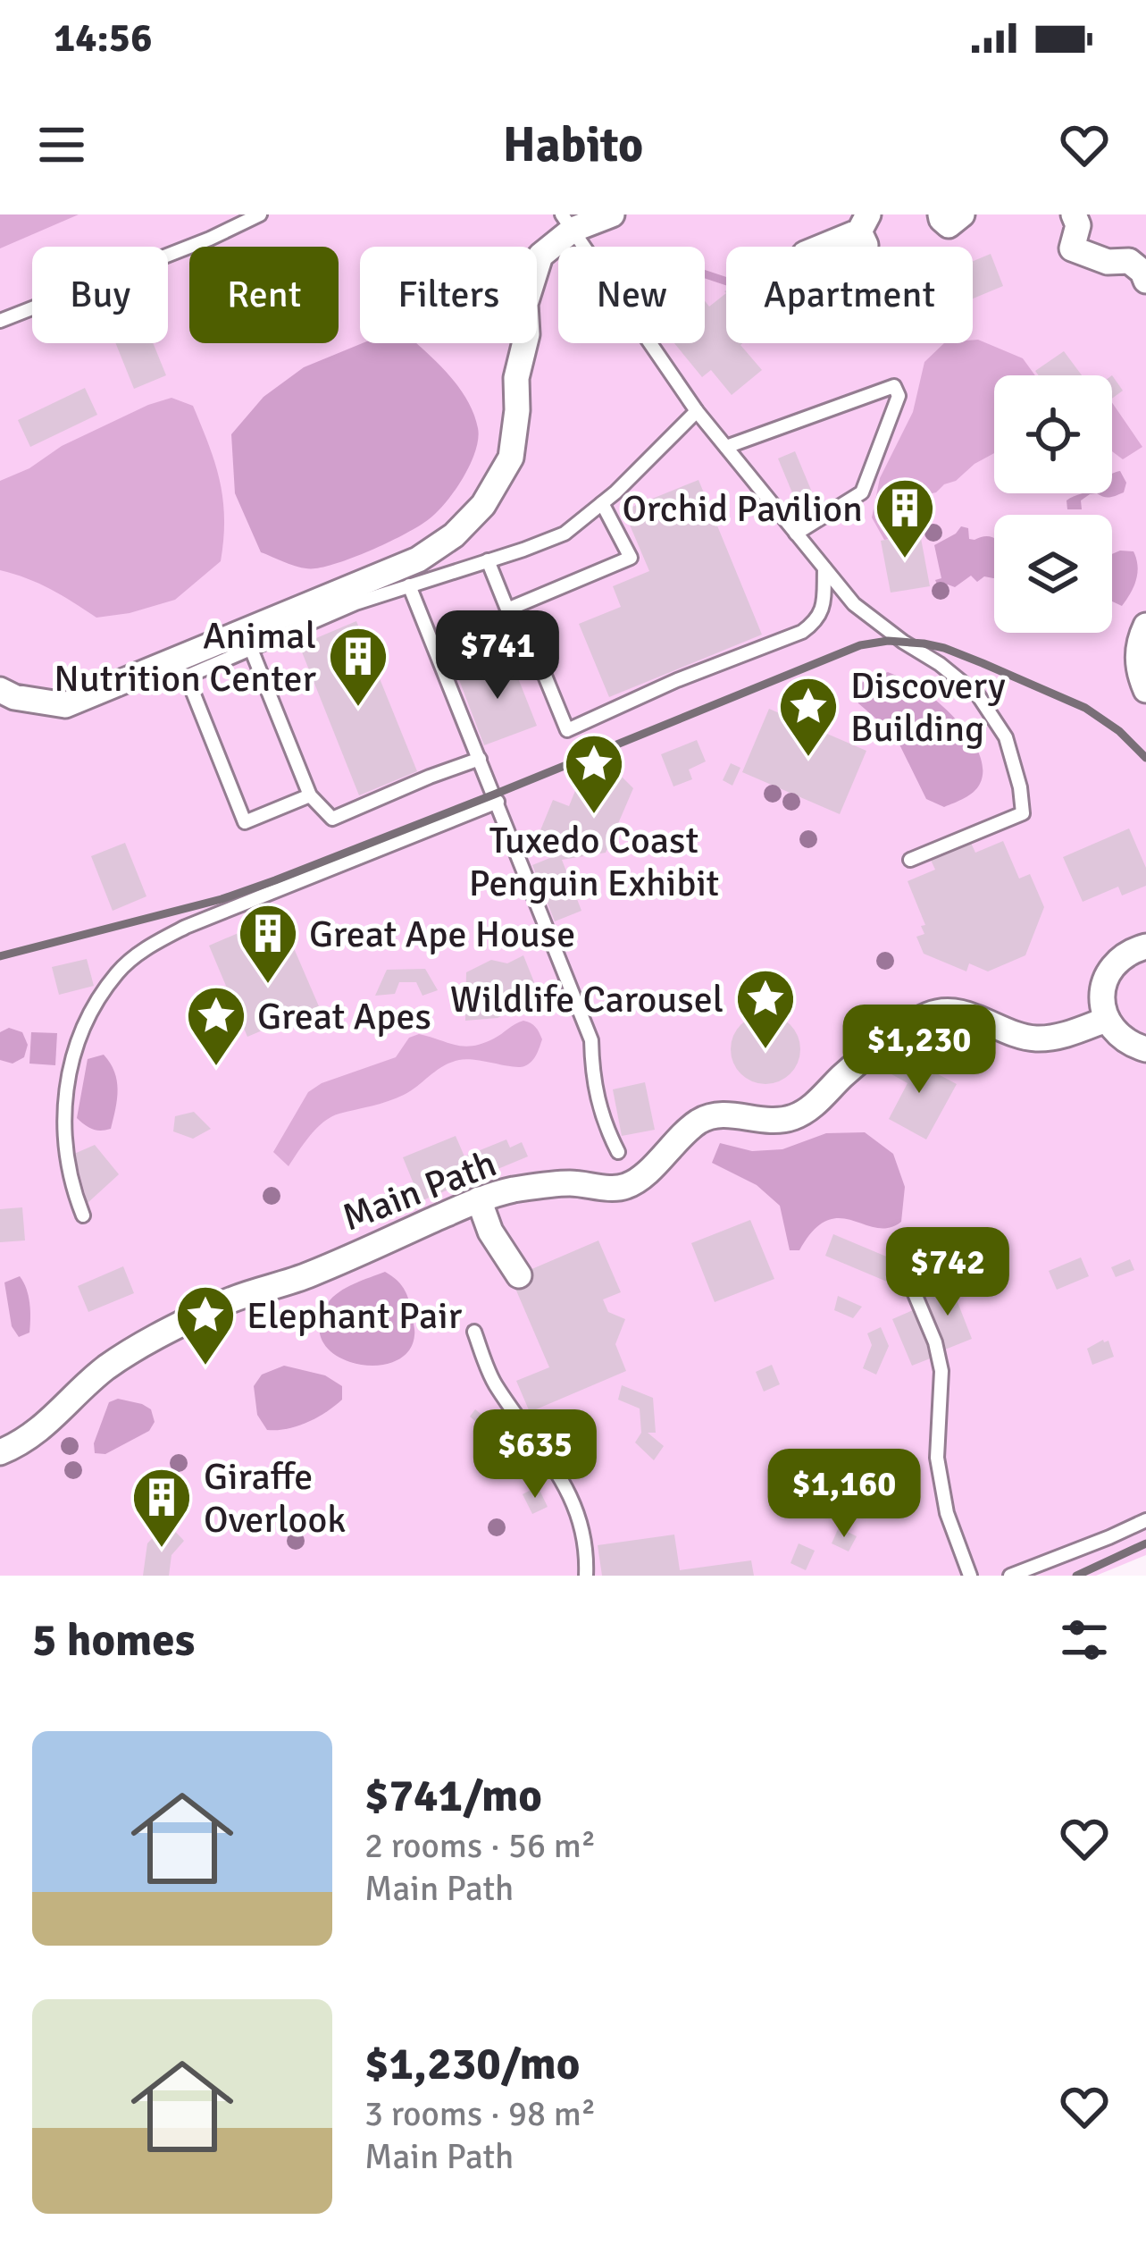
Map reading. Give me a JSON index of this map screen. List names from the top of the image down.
{
  "streets": {
    "street": ["Main Path"]
  },
  "places": {
    "building": [
      "Orchid Pavilion",
      "Animal Nutrition Center",
      "Great Ape House",
      "Giraffe Overlook"
    ],
    "place": [
      "Discovery Building",
      "Tuxedo Coast Penguin Exhibit",
      "Wildlife Carousel",
      "Great Apes",
      "Elephant Pair"
    ]
  },
  "page": {
    "status": "14:56",
    "header": "Habito",
    "chip": [
      "Buy",
      "Rent",
      "Filters",
      "New",
      "Apartment"
    ],
    "price": [
      "$741",
      "$1,230",
      "$742",
      "$635",
      "$1,160"
    ],
    "heading": "5 homes",
    "list": [
      {
        "name": "$741/mo",
        "note": "2 rooms · 56 m² · Main Path"
      },
      {
        "name": "$1,230/mo",
        "note": "3 rooms · 98 m² · Main Path"
      }
    ]
  }
}
